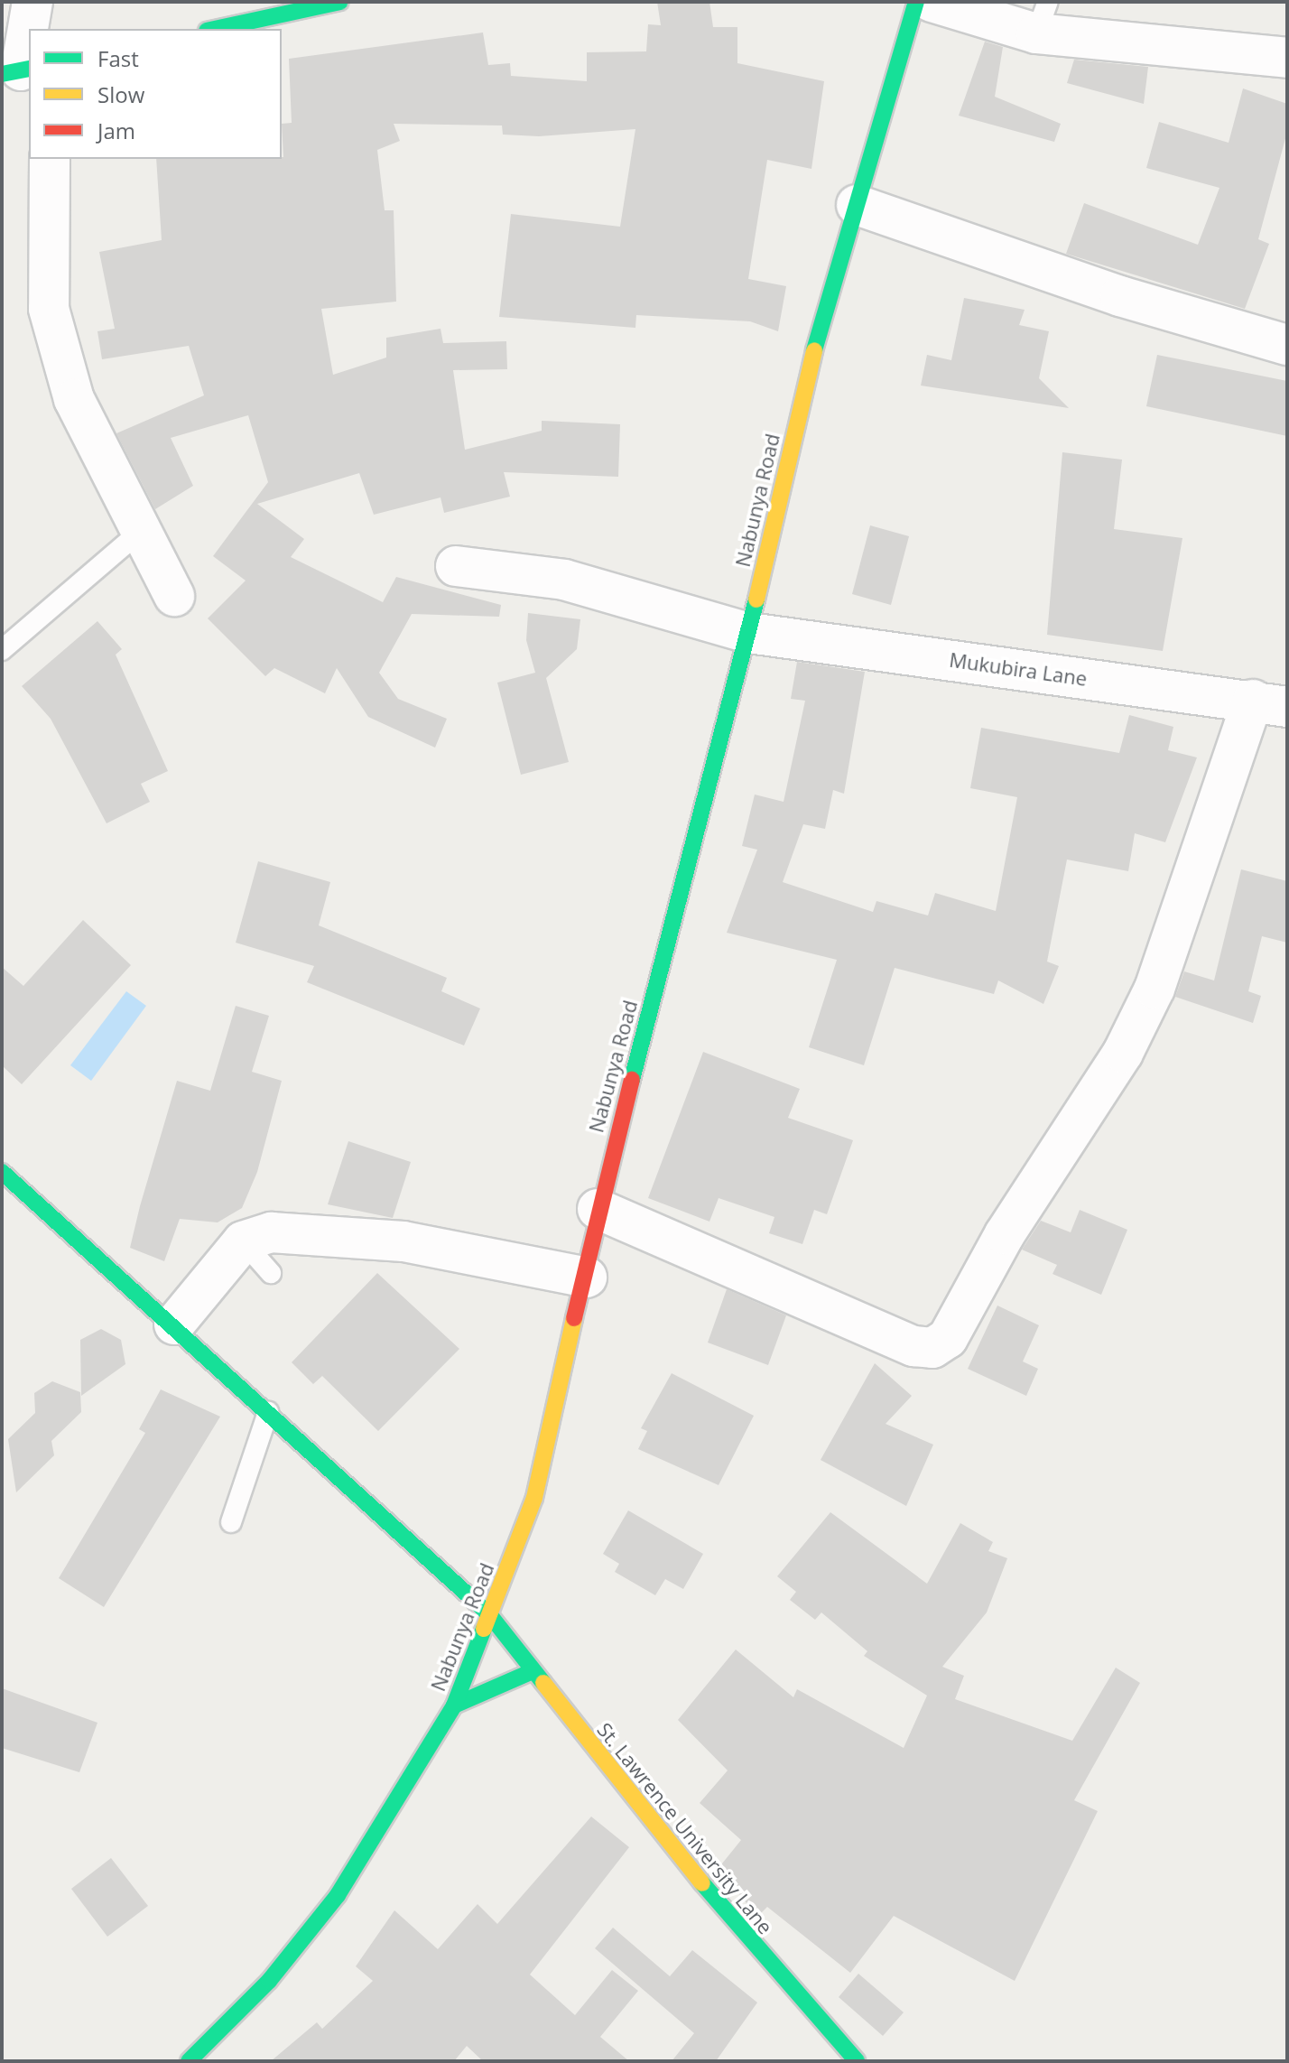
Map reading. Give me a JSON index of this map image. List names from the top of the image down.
{
  "streets": {
    "main road": ["Nabunya Road", "St. Lawrence University Lane"],
    "street": ["Mukubira Lane"]
  },
  "crossings": [
    ["Nabunya Road", "Mukubira Lane"],
    ["Nabunya Road", "St. Lawrence University Lane"]
  ],
  "legend": ["Fast", "Slow", "Jam"]
}
